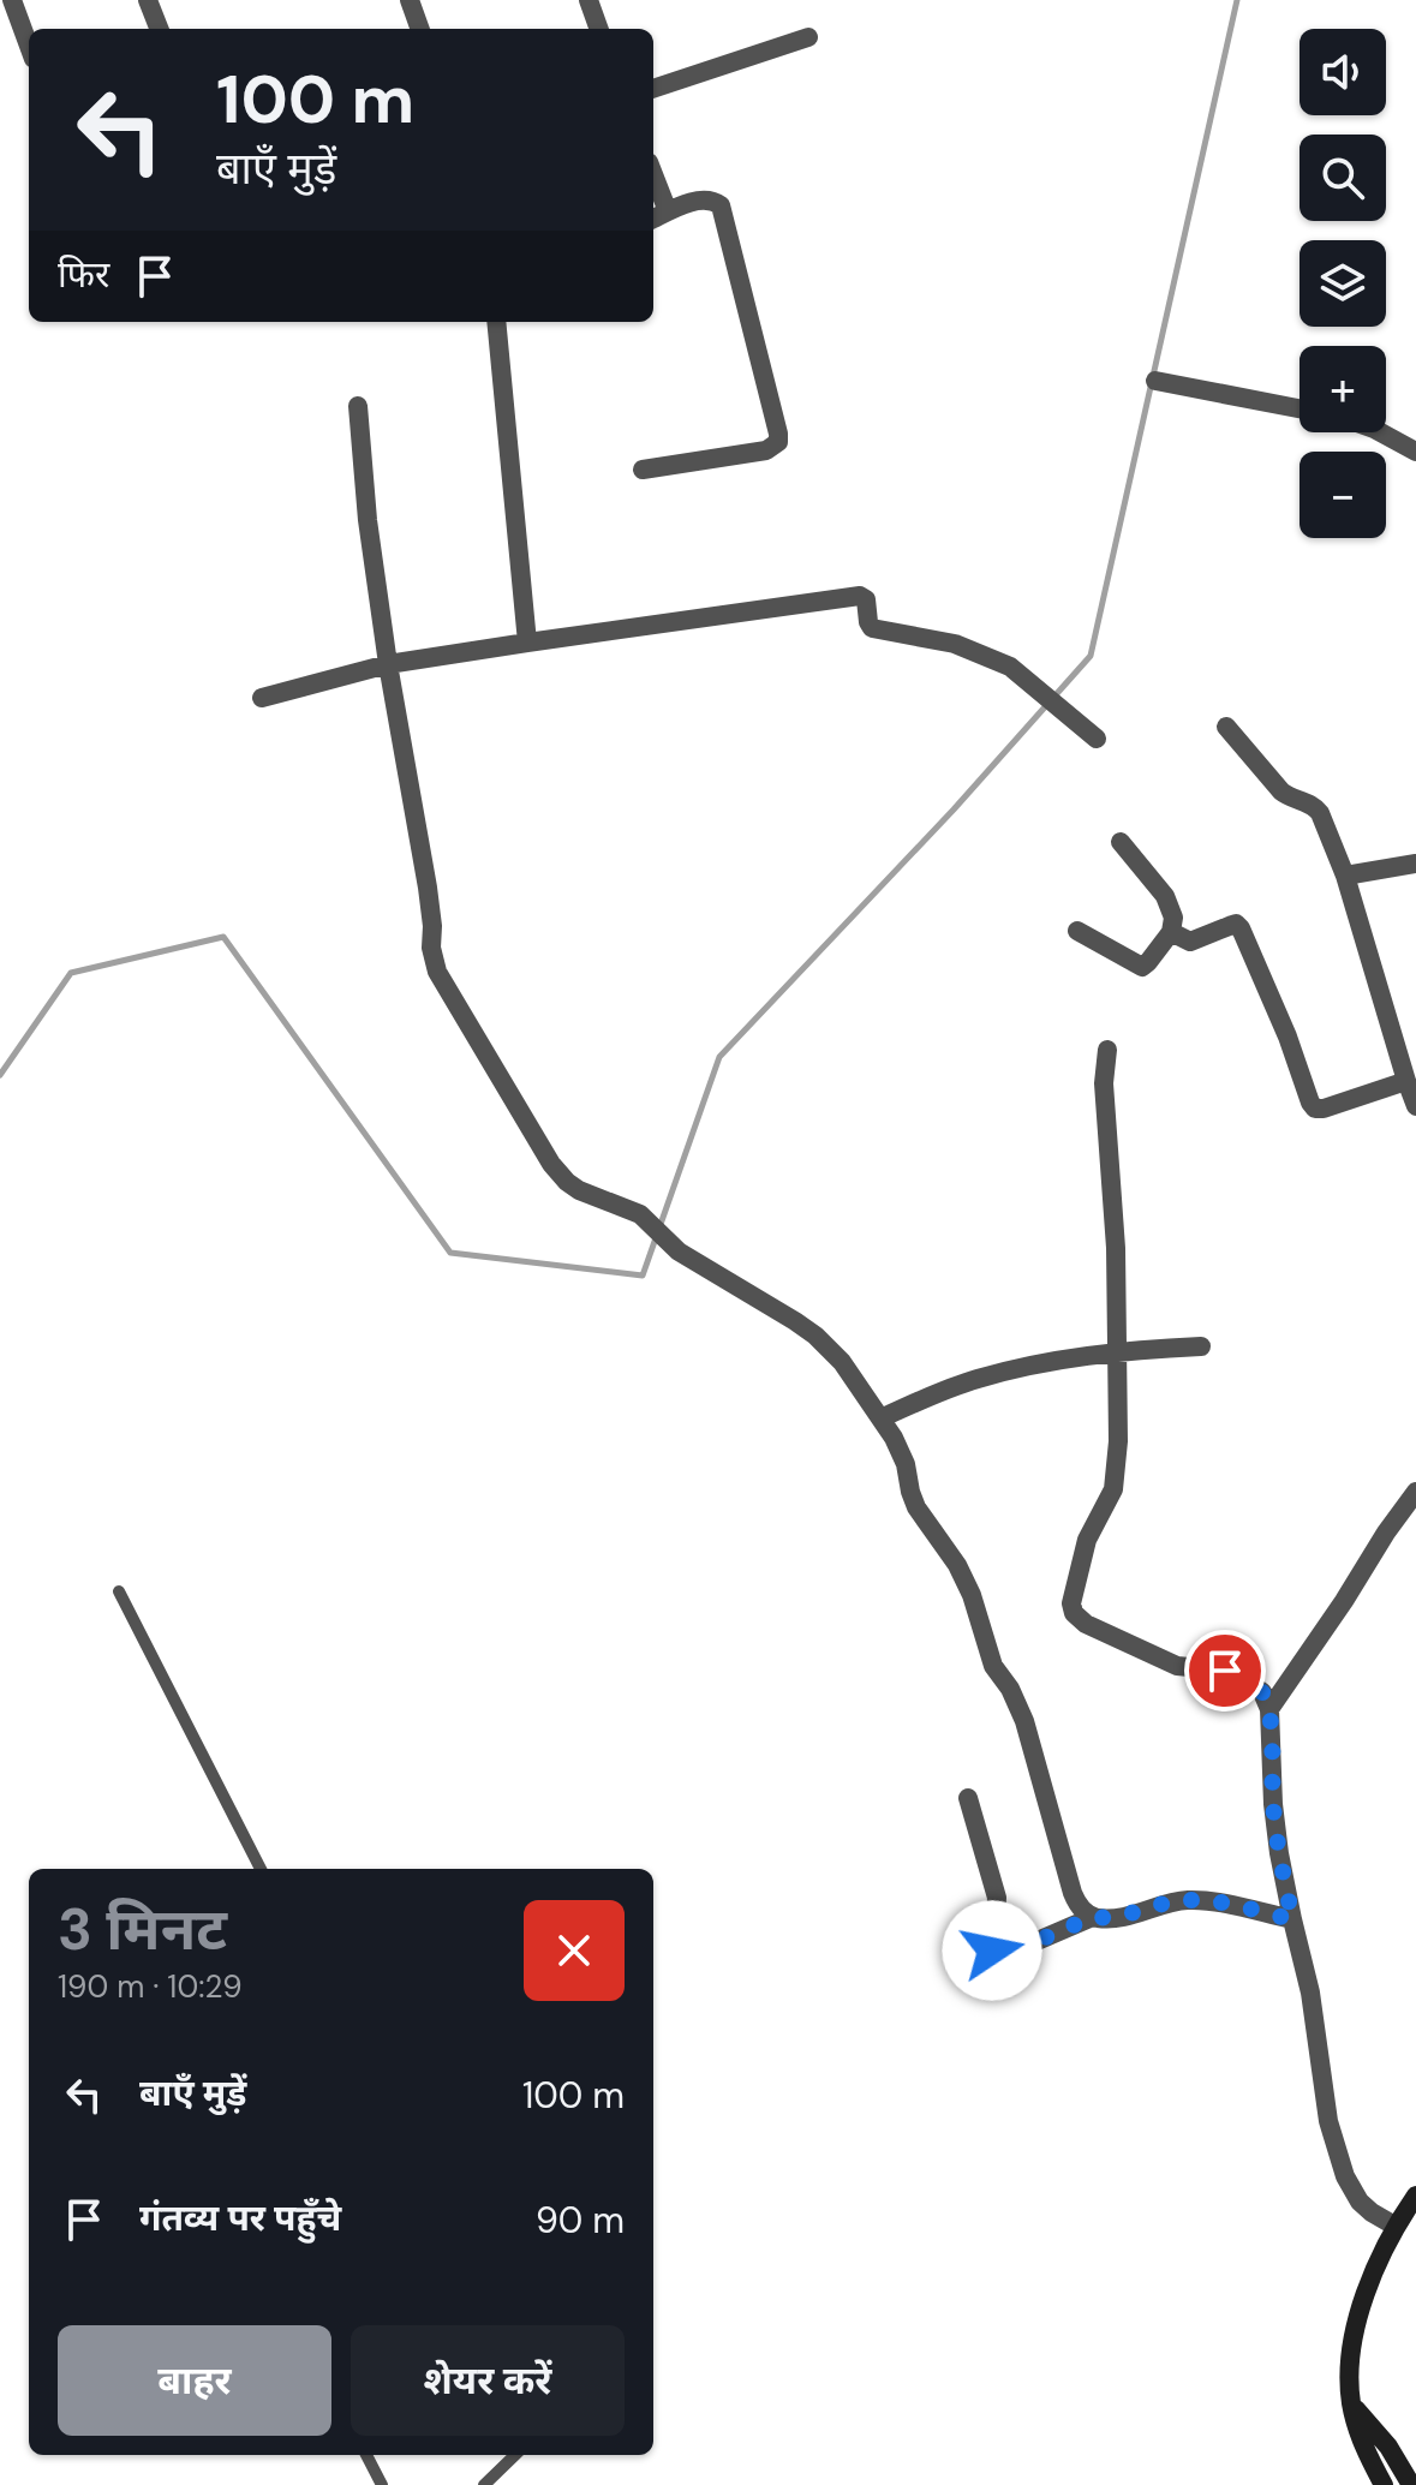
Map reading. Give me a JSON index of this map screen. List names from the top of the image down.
{
  "page": {
    "map_buttons": ["+", "−"],
    "turn": ["100 m", "बाएँ मुड़ें"],
    "then": "फिर",
    "heading": ["3 मिनट", "190 m · 10:29"],
    "list": [
      {
        "name": "बाएँ मुड़ें",
        "value": "100 m"
      },
      {
        "name": "गंतव्य पर पहुँचे",
        "value": "90 m"
      }
    ],
    "buttons": ["बाहर", "शेयर करें"]
  }
}
